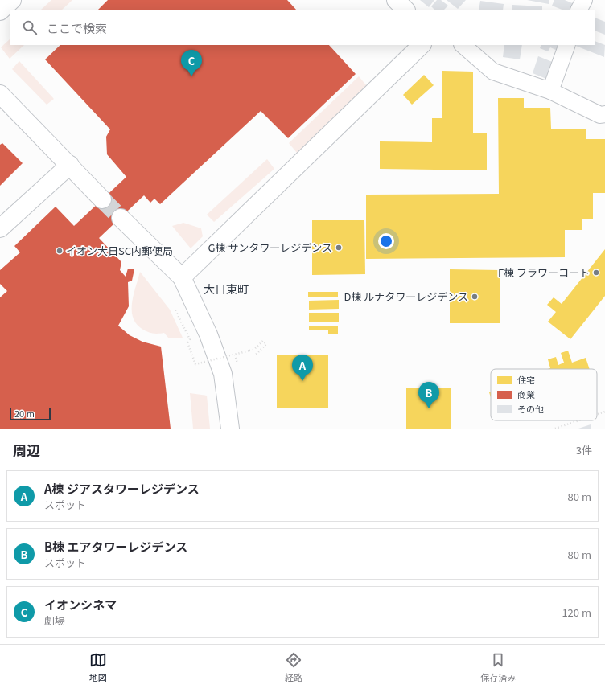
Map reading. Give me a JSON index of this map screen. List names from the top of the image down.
{
  "districts": ["大日東町"],
  "places": [
    "G棟 サンタワーレジデンス",
    "イオン大日SC内郵便局",
    "F棟 フラワーコート",
    "D棟 ルナタワーレジデンス"
  ],
  "legend": ["住宅", "商業", "その他"],
  "scale_bar": "20 m",
  "page": {
    "search": "ここで検索",
    "pins": ["C", "A", "B"],
    "scale": "20 m",
    "heading": ["周辺", "3件"],
    "list": [
      {
        "mark": "A",
        "name": "A棟 ジアスタワーレジデンス",
        "note": "スポット",
        "value": "80 m"
      },
      {
        "mark": "B",
        "name": "B棟 エアタワーレジデンス",
        "note": "スポット",
        "value": "80 m"
      },
      {
        "mark": "C",
        "name": "イオンシネマ",
        "note": "劇場",
        "value": "120 m"
      }
    ],
    "nav": ["地図", "経路", "保存済み"]
  }
}
